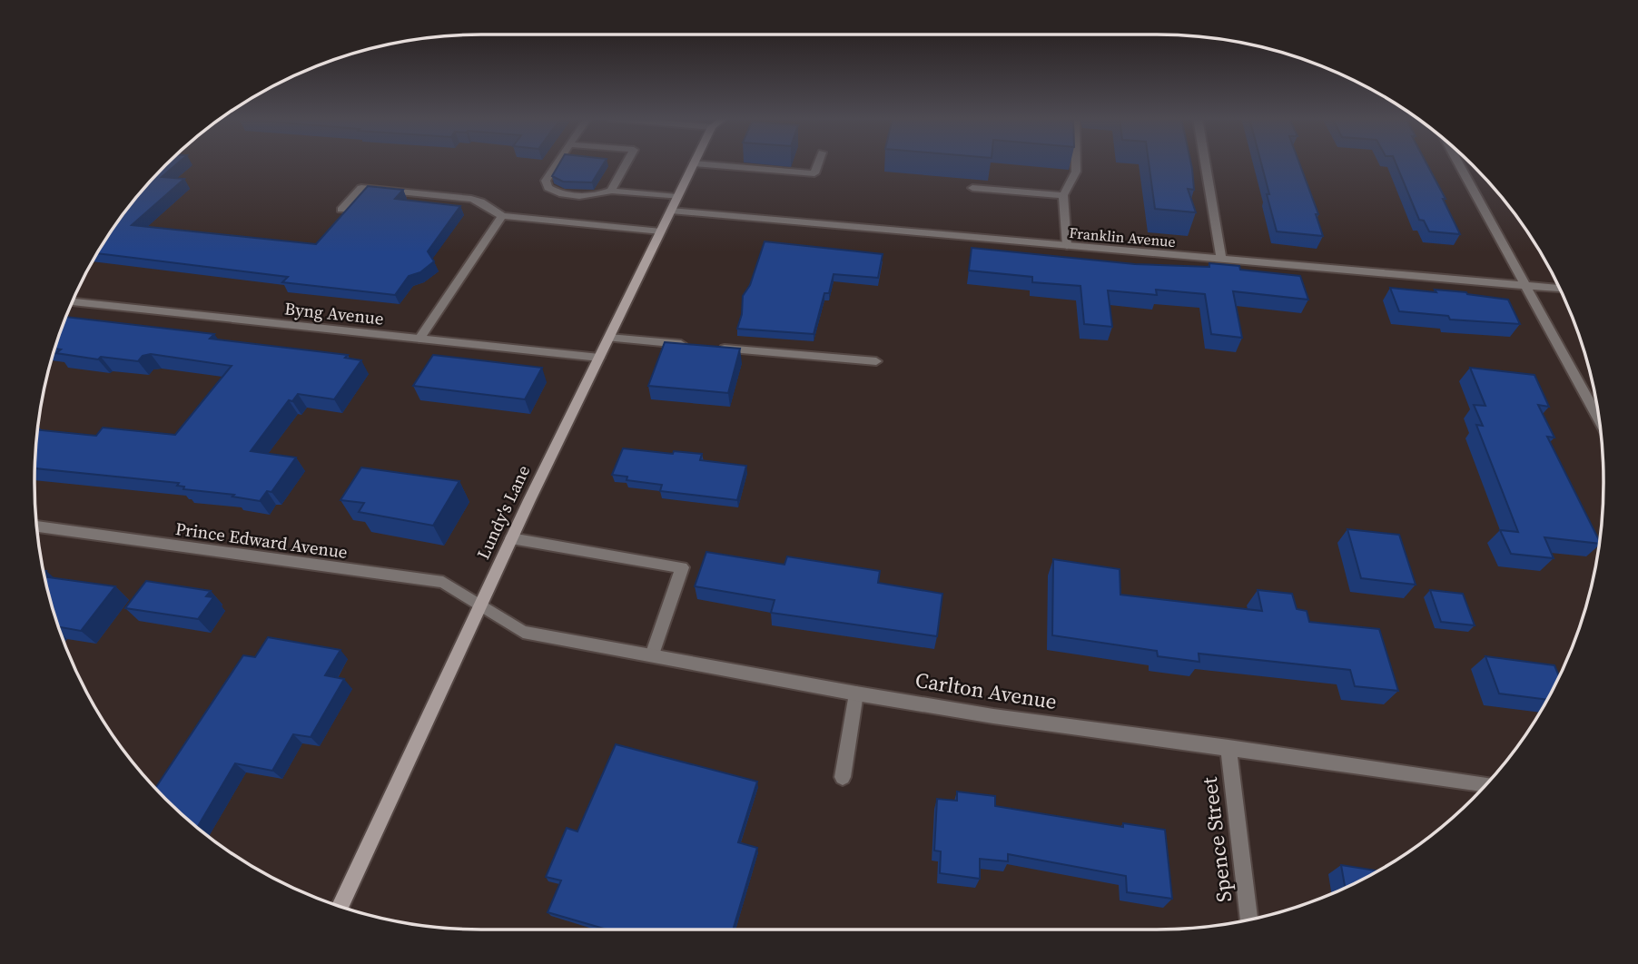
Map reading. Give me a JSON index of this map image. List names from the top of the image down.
{
  "streets": {
    "main road": ["Lundy's Lane"],
    "street": [
      "Franklin Avenue",
      "Byng Avenue",
      "Prince Edward Avenue",
      "Carlton Avenue",
      "Spence Street"
    ]
  },
  "crossings": [
    ["Franklin Avenue", "Lundy's Lane"],
    ["Byng Avenue", "Lundy's Lane"],
    ["Lundy's Lane", "Prince Edward Avenue"],
    ["Lundy's Lane", "Carlton Avenue"],
    ["Prince Edward Avenue", "Carlton Avenue"],
    ["Carlton Avenue", "Spence Street"]
  ]
}
